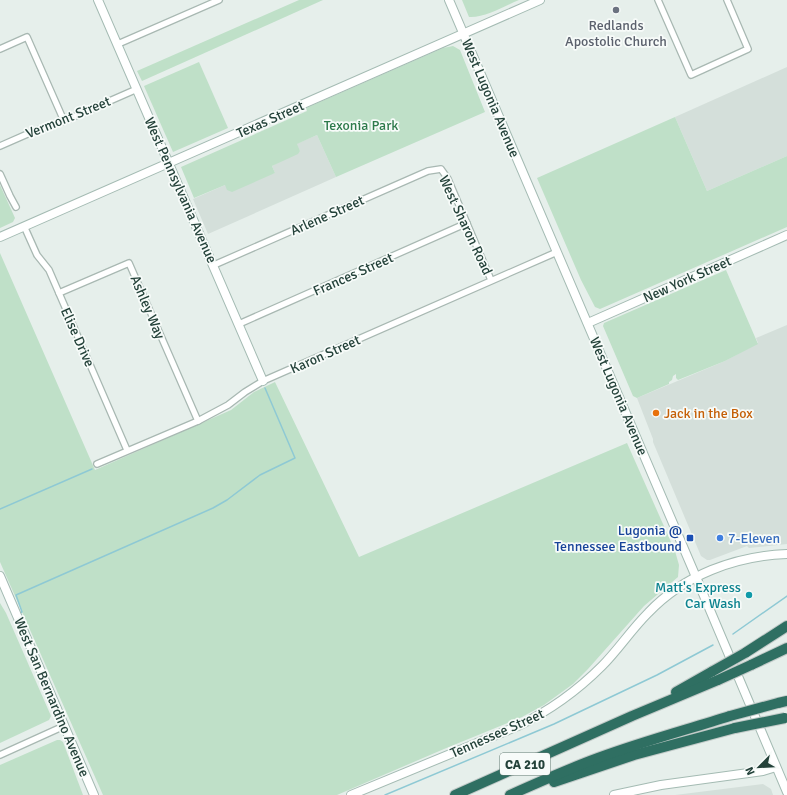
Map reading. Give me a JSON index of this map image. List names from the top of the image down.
{
  "streets": {
    "highway": ["CA 210"],
    "street": [
      "West Lugonia Avenue",
      "Vermont Street",
      "Texas Street",
      "West Pennsylvania Avenue",
      "Arlene Street",
      "West Sharon Road",
      "Frances Street",
      "New York Street",
      "Ashley Way",
      "Elise Drive",
      "Karon Street",
      "West San Bernardino Avenue",
      "Tennessee Street"
    ]
  },
  "crossings": [
    ["West Lugonia Avenue", "Texas Street"],
    ["West Lugonia Avenue", "New York Street"],
    ["West Lugonia Avenue", "Karon Street"],
    ["West Lugonia Avenue", "Tennessee Street"],
    ["Vermont Street", "West Pennsylvania Avenue"],
    ["Texas Street", "West Pennsylvania Avenue"],
    ["Texas Street", "Elise Drive"],
    ["West Pennsylvania Avenue", "Arlene Street"],
    ["West Pennsylvania Avenue", "Frances Street"],
    ["West Pennsylvania Avenue", "Karon Street"],
    ["Arlene Street", "West Sharon Road"],
    ["West Sharon Road", "Frances Street"],
    ["West Sharon Road", "Karon Street"],
    ["Ashley Way", "Elise Drive"],
    ["Ashley Way", "Karon Street"],
    ["Elise Drive", "Karon Street"]
  ],
  "parks": ["Texonia Park"],
  "places": {
    "other": [
      "Redlands Apostolic Church",
      "Jack in the Box",
      "7-Eleven",
      "Matt's Express Car Wash"
    ],
    "transit": ["Lugonia @ Tennessee Eastbound"]
  },
  "north": "bottom left"
}
